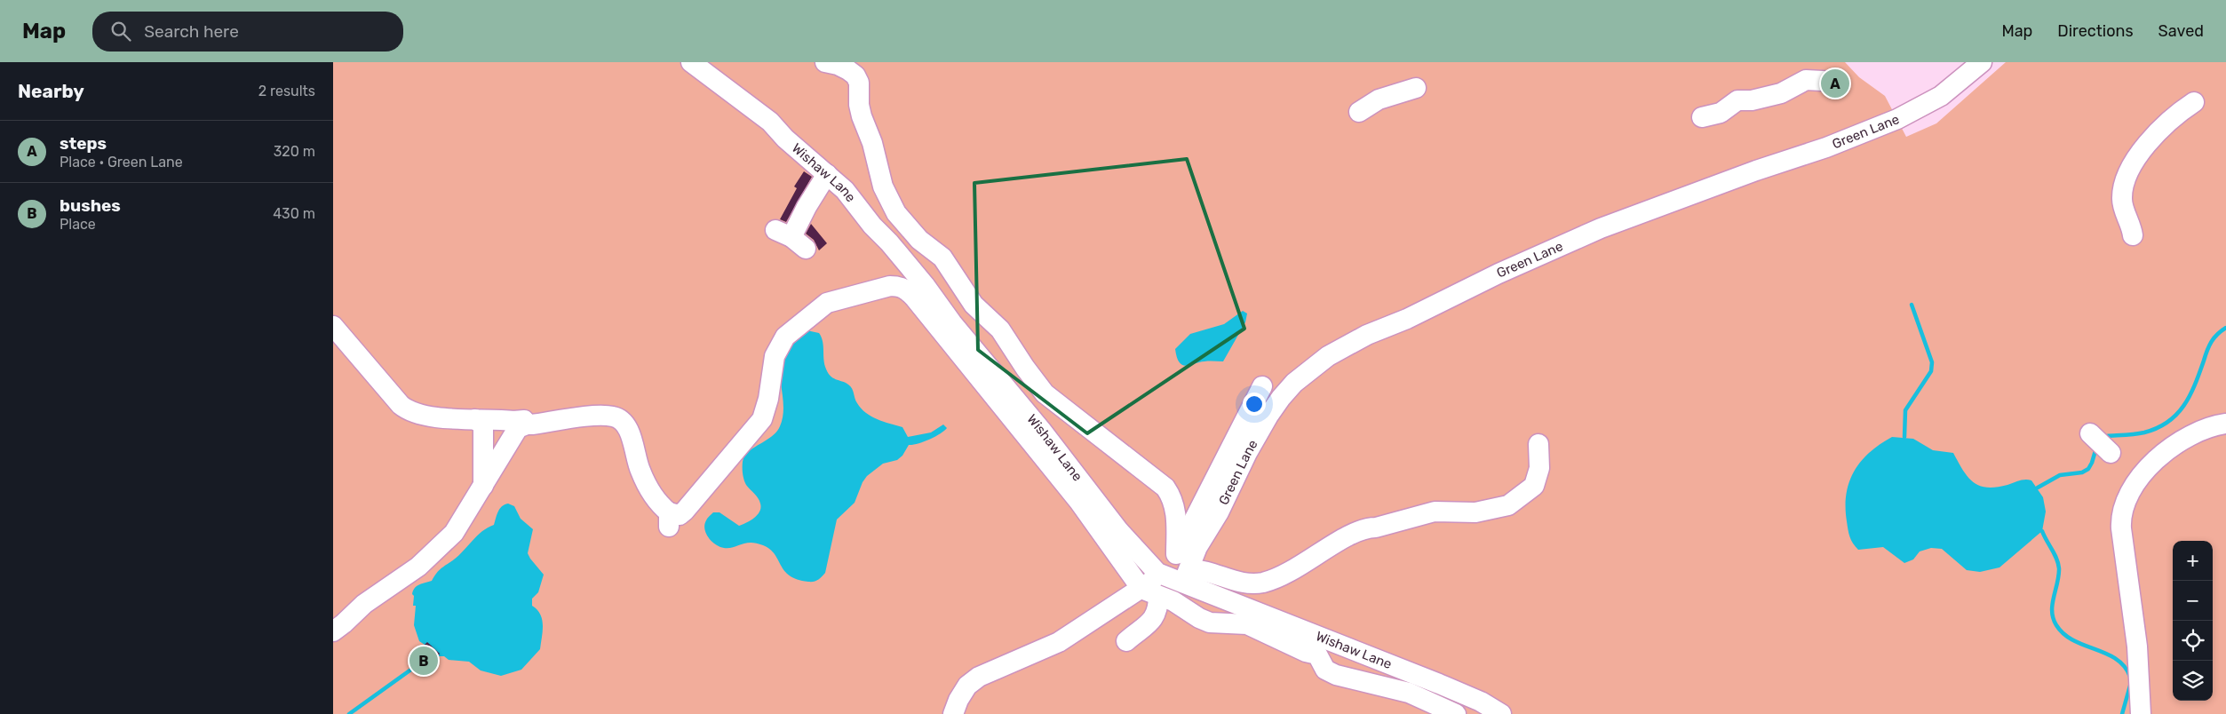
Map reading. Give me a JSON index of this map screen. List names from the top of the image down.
{
  "streets": {
    "street": ["Green Lane", "Wishaw Lane"]
  },
  "crossings": [
    ["Green Lane", "Wishaw Lane"]
  ],
  "page": {
    "header": "Map",
    "search": "Search here",
    "nav": ["Map", "Directions", "Saved"],
    "heading": ["Nearby", "2 results"],
    "pins": ["A", "B"],
    "list": [
      {
        "mark": "A",
        "name": "steps",
        "note": "Place · Green Lane",
        "value": "320 m"
      },
      {
        "mark": "B",
        "name": "bushes",
        "note": "Place",
        "value": "430 m"
      }
    ],
    "map_buttons": ["+", "−"]
  }
}
